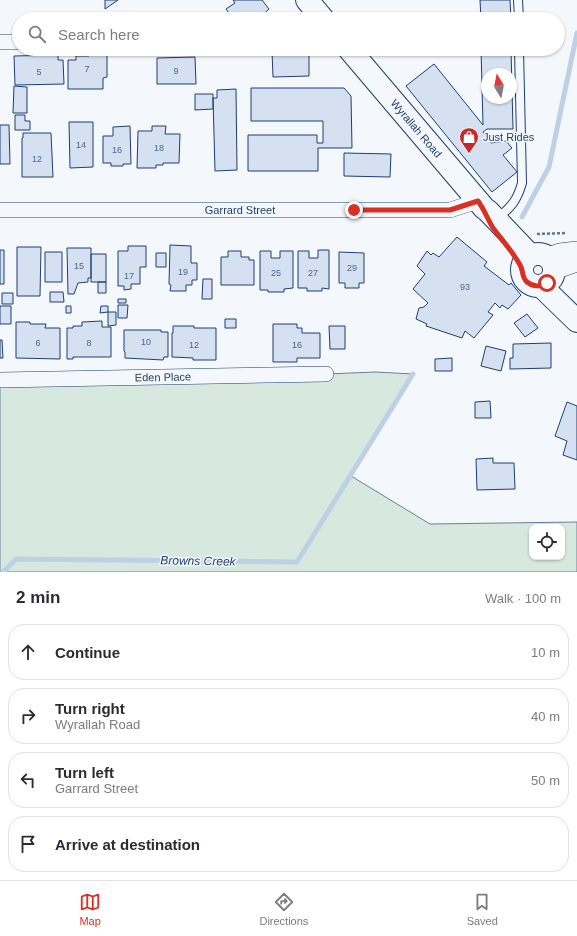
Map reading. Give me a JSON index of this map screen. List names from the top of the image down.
{
  "streets": {
    "main road": ["Wyrallah Road"],
    "street": ["Garrard Street", "Eden Place"]
  },
  "crossings": [
    ["Wyrallah Road", "Garrard Street"]
  ],
  "water": ["Browns Creek"],
  "places": {
    "shop": ["Just Rides"]
  },
  "house_numbers": [
    "7",
    "9",
    "5",
    "14",
    "18",
    "16",
    "12",
    "15",
    "29",
    "19",
    "25",
    "27",
    "17",
    "93",
    "10",
    "6",
    "8",
    "12",
    "16"
  ],
  "north": "top",
  "page": {
    "search": "Search here",
    "heading": ["2 min", "Walk · 100 m"],
    "list": [
      ["Continue", "10 m"],
      ["Turn right", "Wyrallah Road", "40 m"],
      ["Turn left", "Garrard Street", "50 m"],
      "Arrive at destination"
    ],
    "nav": ["Map", "Directions", "Saved"]
  }
}
